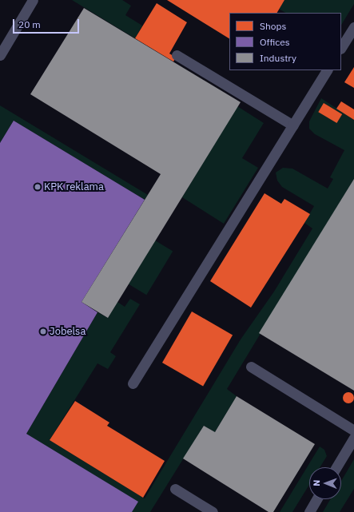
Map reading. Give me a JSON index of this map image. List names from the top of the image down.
{
  "places": ["KPK reklama", "Jobelsa"],
  "legend": ["Shops", "Offices", "Industry"],
  "scale_bar": "20 m",
  "north": "left"
}
